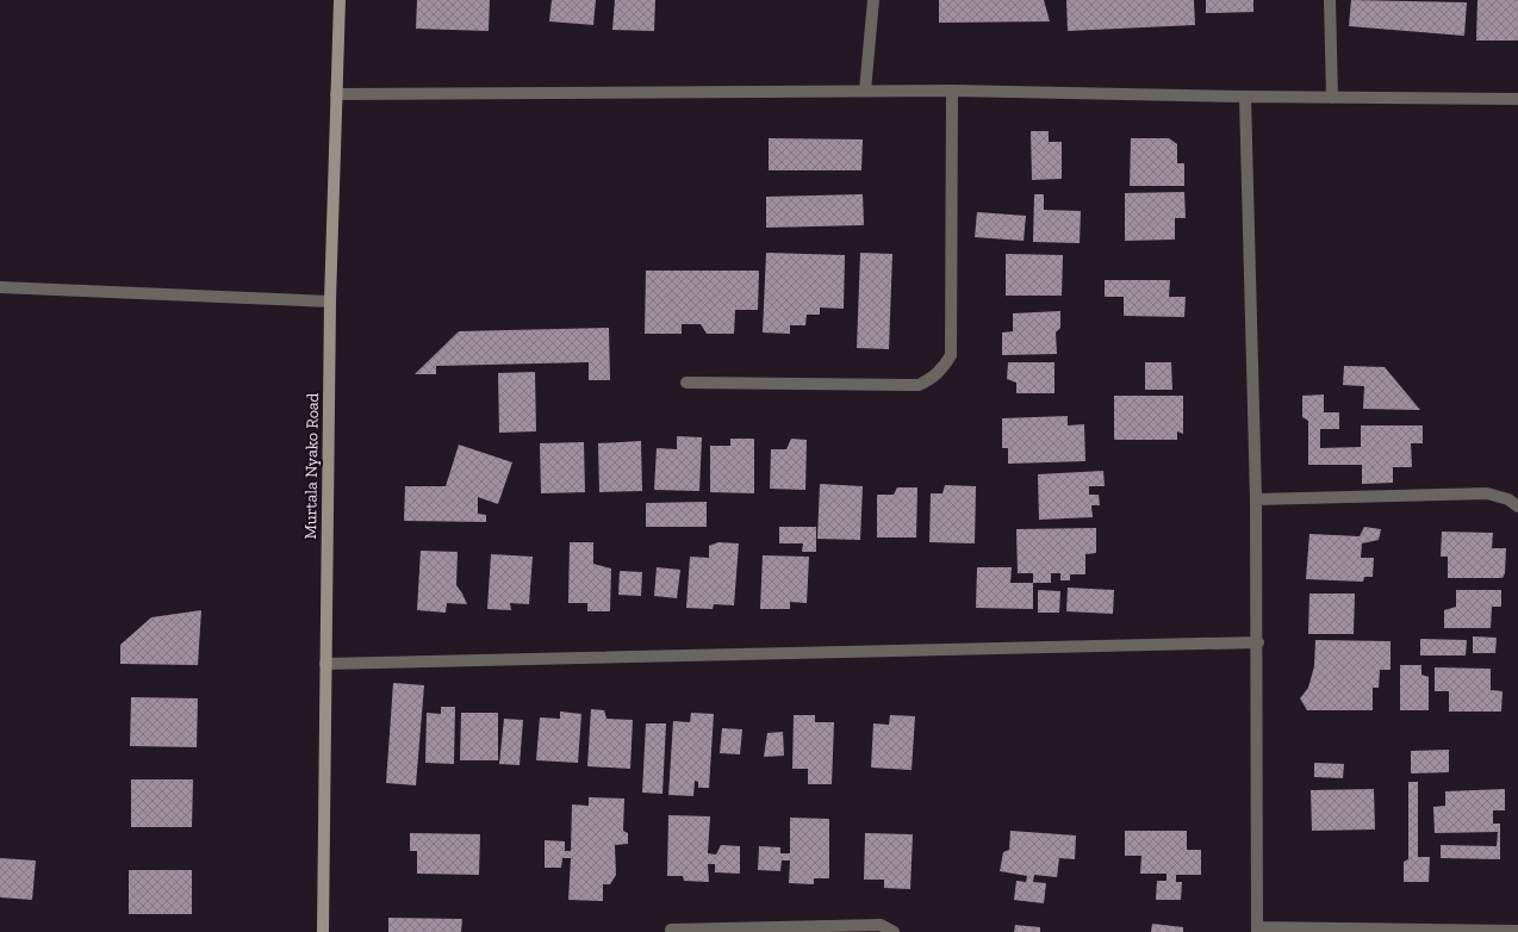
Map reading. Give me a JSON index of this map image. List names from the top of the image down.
{
  "streets": {
    "street": ["Murtala Nyako Road"]
  }
}
